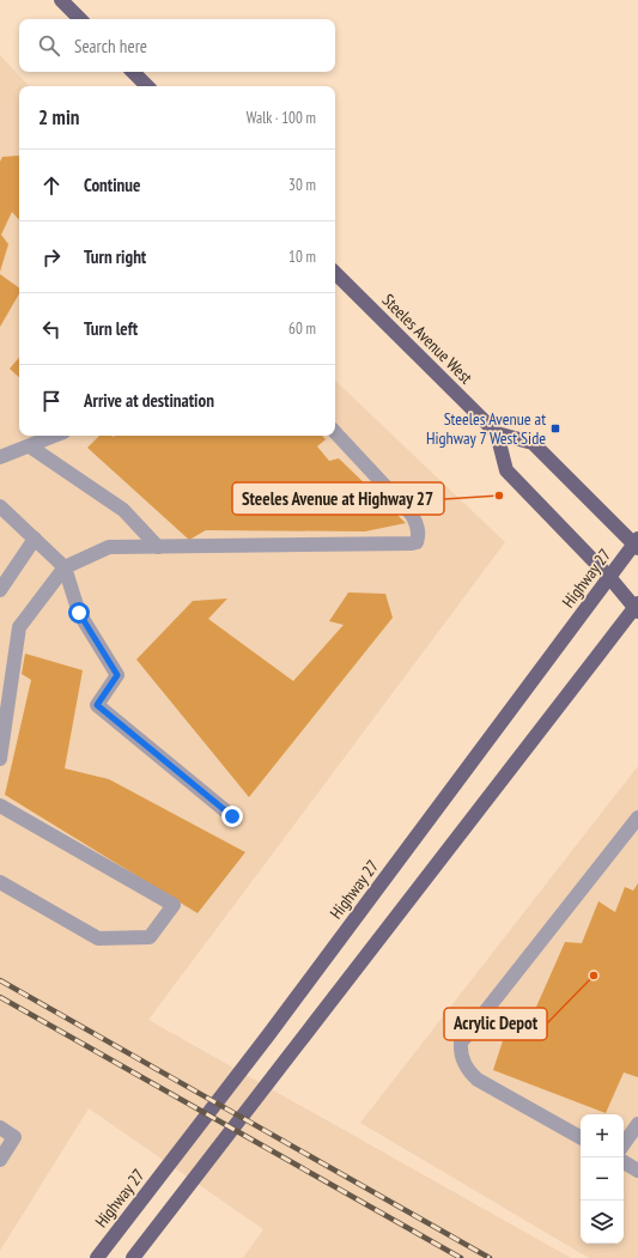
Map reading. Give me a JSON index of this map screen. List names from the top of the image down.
{
  "streets": {
    "main road": ["Steeles Avenue West", "Highway 27"]
  },
  "crossings": [
    ["Steeles Avenue West", "Highway 27"]
  ],
  "places": {
    "transit": ["Steeles Avenue at Highway 7 West Side"],
    "other": ["Steeles Avenue at Highway 27", "Acrylic Depot"]
  },
  "page": {
    "search": "Search here",
    "heading": ["2 min", "Walk · 100 m"],
    "list": [
      ["Continue", "30 m"],
      ["Turn right", "10 m"],
      ["Turn left", "60 m"],
      "Arrive at destination"
    ],
    "map_buttons": ["+", "−"]
  }
}
